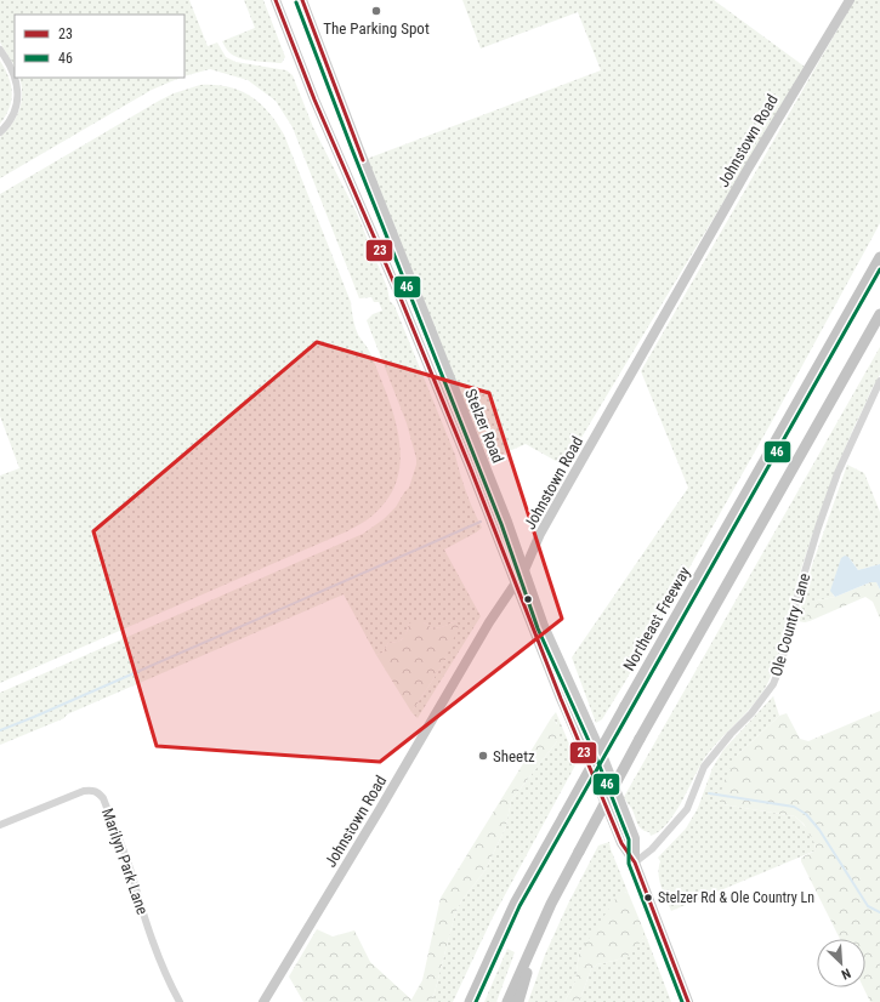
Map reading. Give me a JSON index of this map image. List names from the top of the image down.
{
  "streets": {
    "highway": ["Northeast Freeway"],
    "main road": ["Johnstown Road", "Stelzer Road"],
    "street": ["Ole Country Lane", "Marilyn Park Lane"]
  },
  "crossings": [
    ["Johnstown Road", "Stelzer Road"],
    ["Stelzer Road", "Ole Country Lane"]
  ],
  "places": ["The Parking Spot", "Sheetz", "Stelzer Rd & Ole Country Ln"],
  "lines": ["transit line 23", "transit line 46"],
  "legend": ["23", "46"],
  "north": "bottom right"
}
